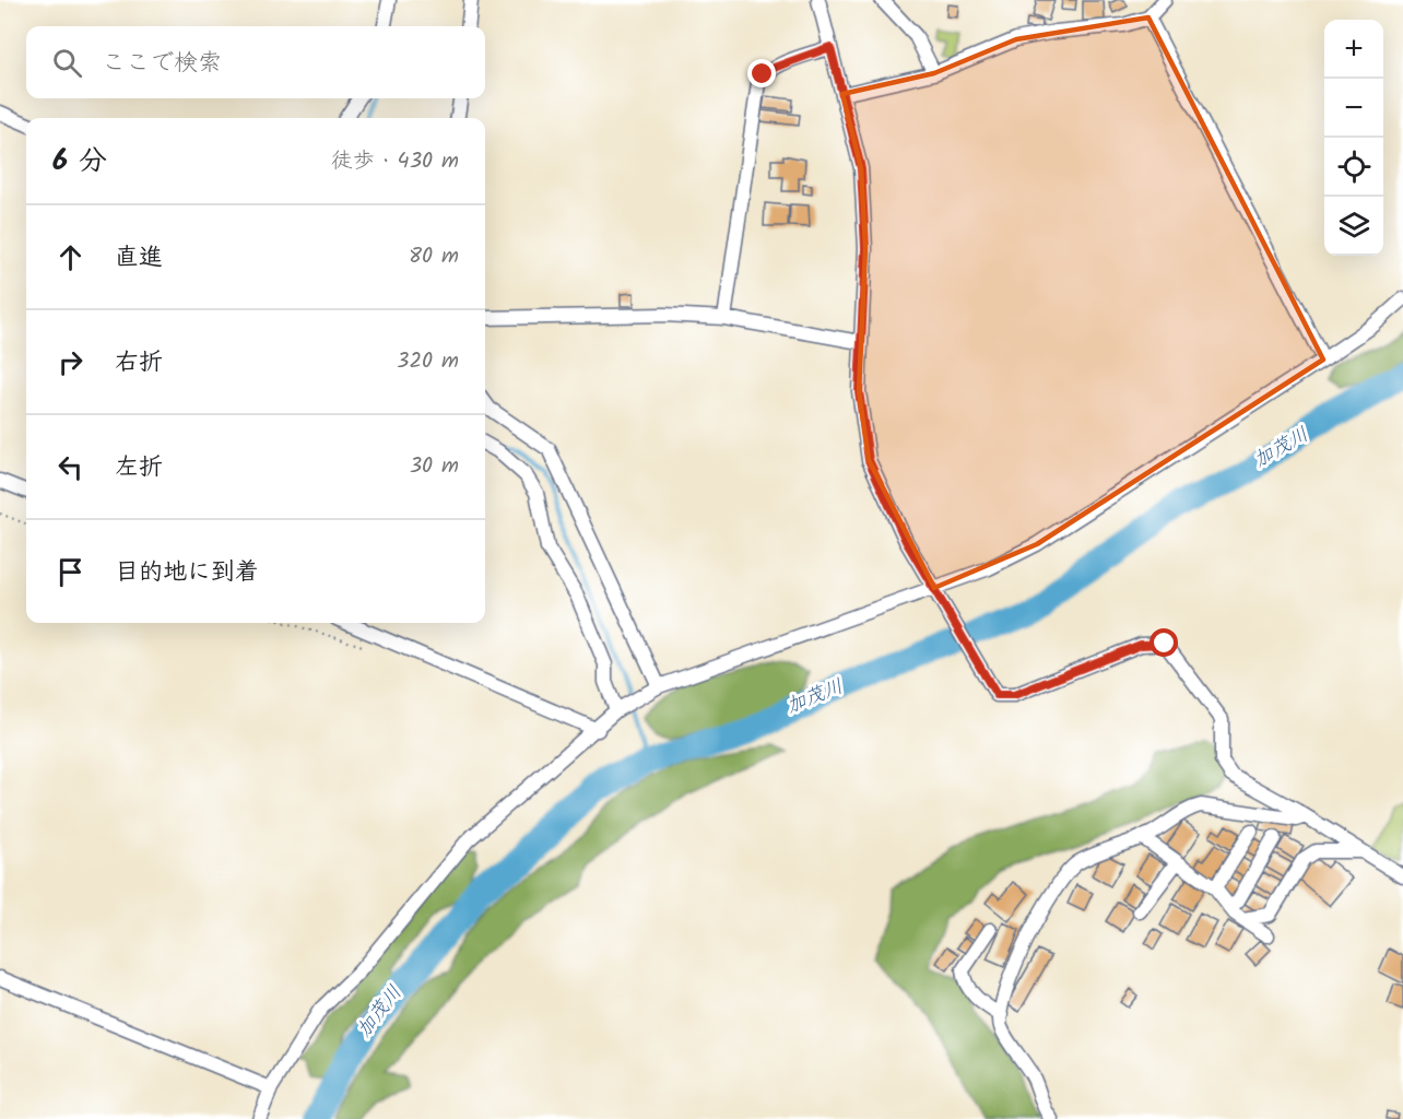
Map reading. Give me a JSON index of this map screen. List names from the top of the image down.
{
  "water": ["加茂川"],
  "page": {
    "map_buttons": ["+", "−"],
    "search": "ここで検索",
    "heading": ["6 分", "徒歩 · 430 m"],
    "list": [
      ["直進", "80 m"],
      ["右折", "320 m"],
      ["左折", "30 m"],
      "目的地に到着"
    ]
  }
}
